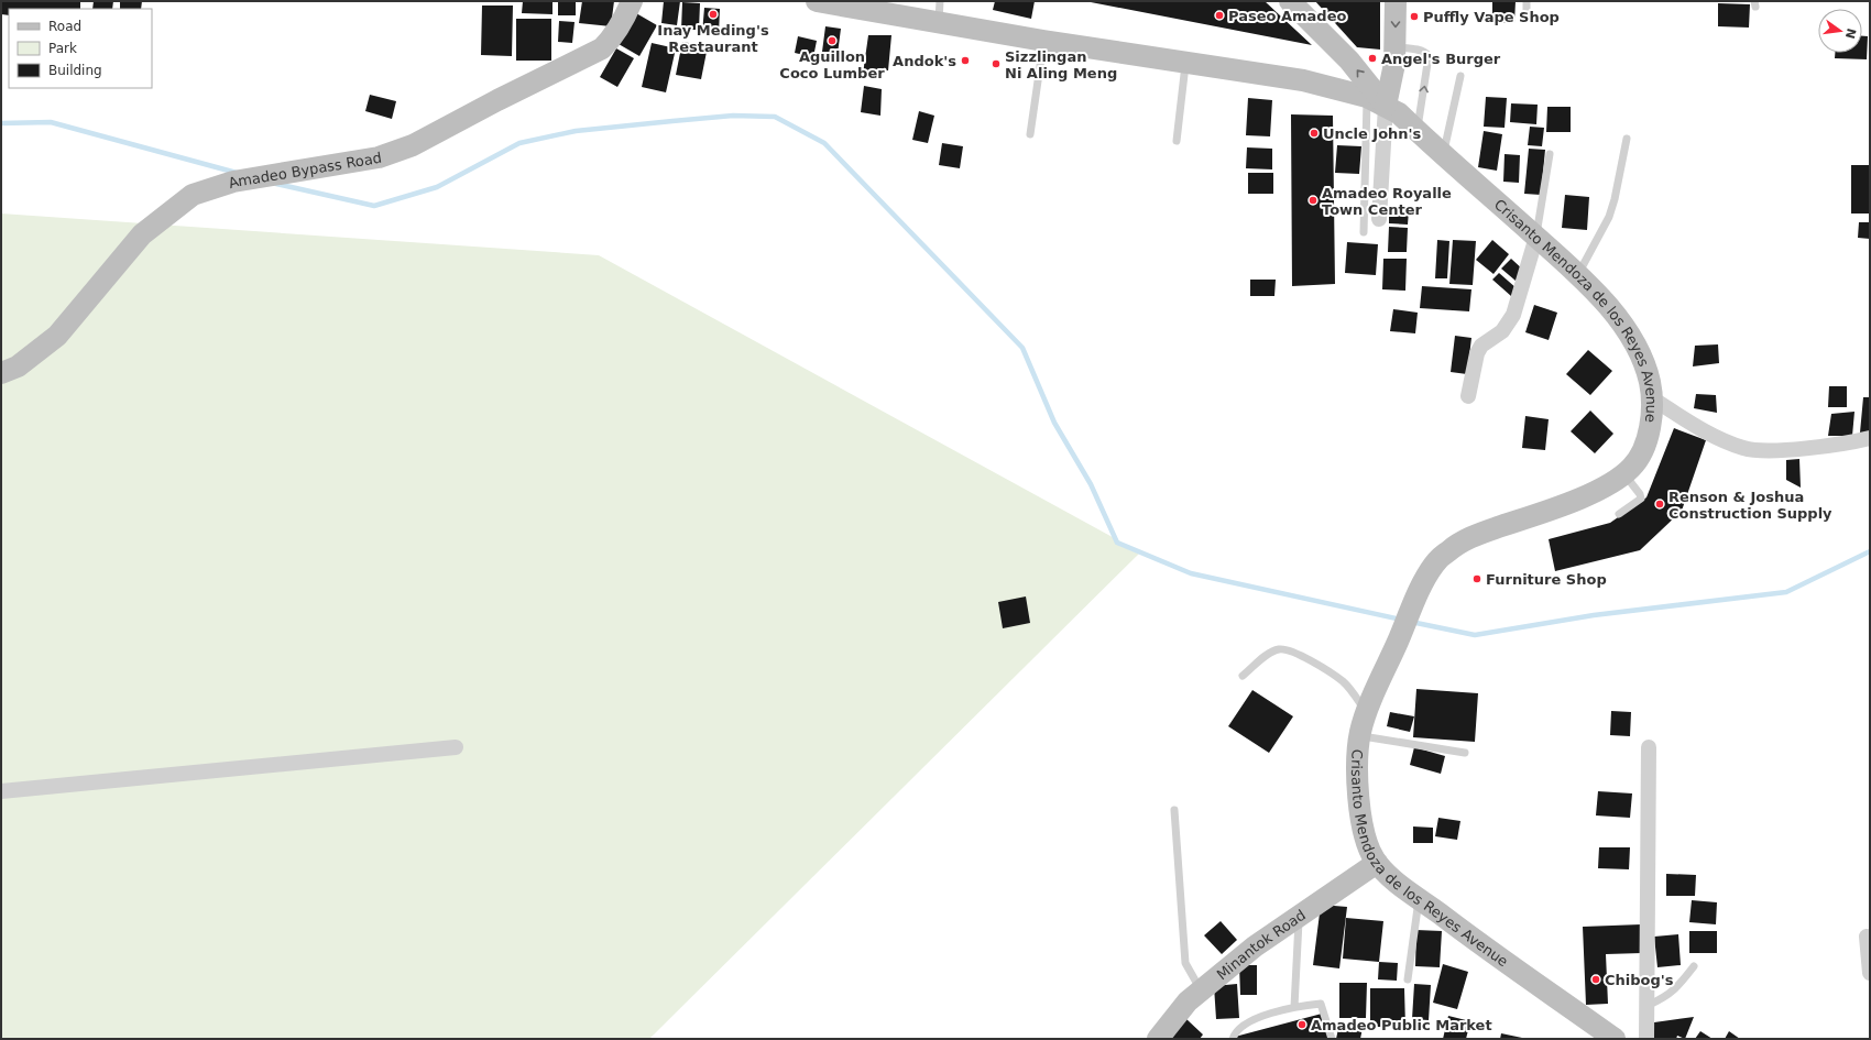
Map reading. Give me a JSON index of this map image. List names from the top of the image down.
{
  "streets": {
    "main road": ["Amadeo Bypass Road", "Crisanto Mendoza de los Reyes Avenue", "Minantok Road"]
  },
  "crossings": [
    ["Crisanto Mendoza de los Reyes Avenue", "Minantok Road"]
  ],
  "places": [
    "Inay Meding's Restaurant",
    "Paseo Amadeo",
    "Puffly Vape Shop",
    "Aguillon Coco Lumber",
    "Angel's Burger",
    "Andok's",
    "Sizzlingan Ni Aling Meng",
    "Uncle John's",
    "Amadeo Royalle Town Center",
    "Renson & Joshua Construction Supply",
    "Furniture Shop",
    "Chibog's",
    "Amadeo Public Market"
  ],
  "legend": ["Road", "Park", "Building"],
  "north": "right"
}
